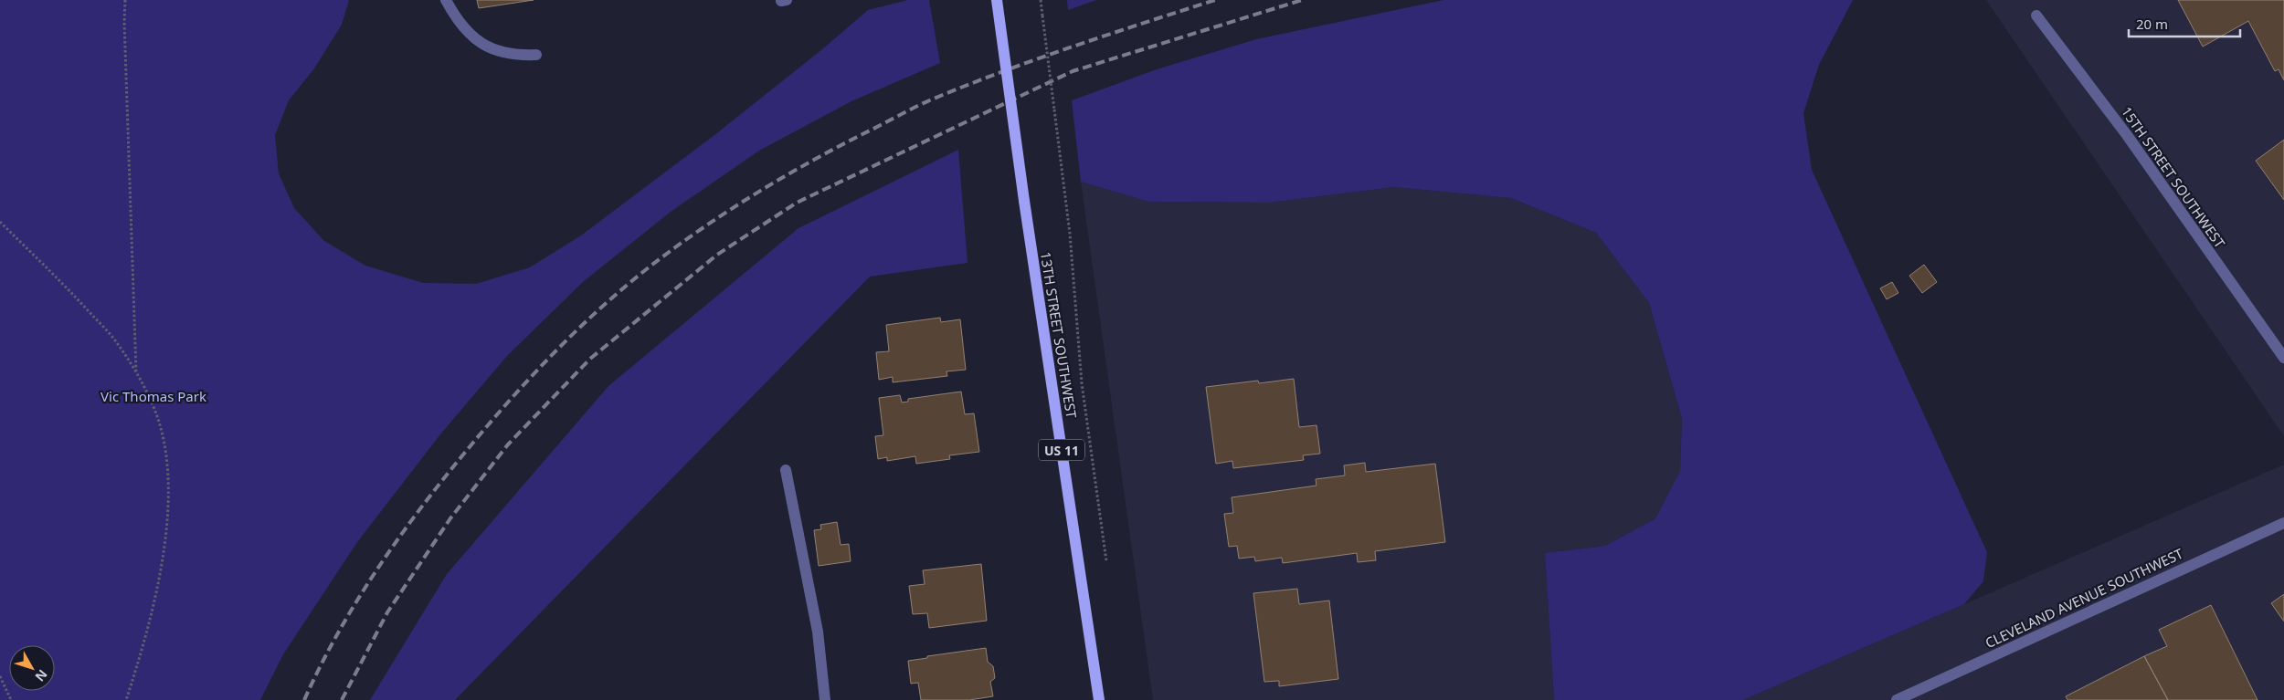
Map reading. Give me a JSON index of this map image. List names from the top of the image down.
{
  "streets": {
    "main road": ["13TH STREET SOUTHWEST", "US 11"],
    "street": ["15TH STREET SOUTHWEST", "CLEVELAND AVENUE SOUTHWEST"]
  },
  "parks": ["Vic Thomas Park"],
  "scale_bar": "20 m",
  "north": "bottom right"
}
